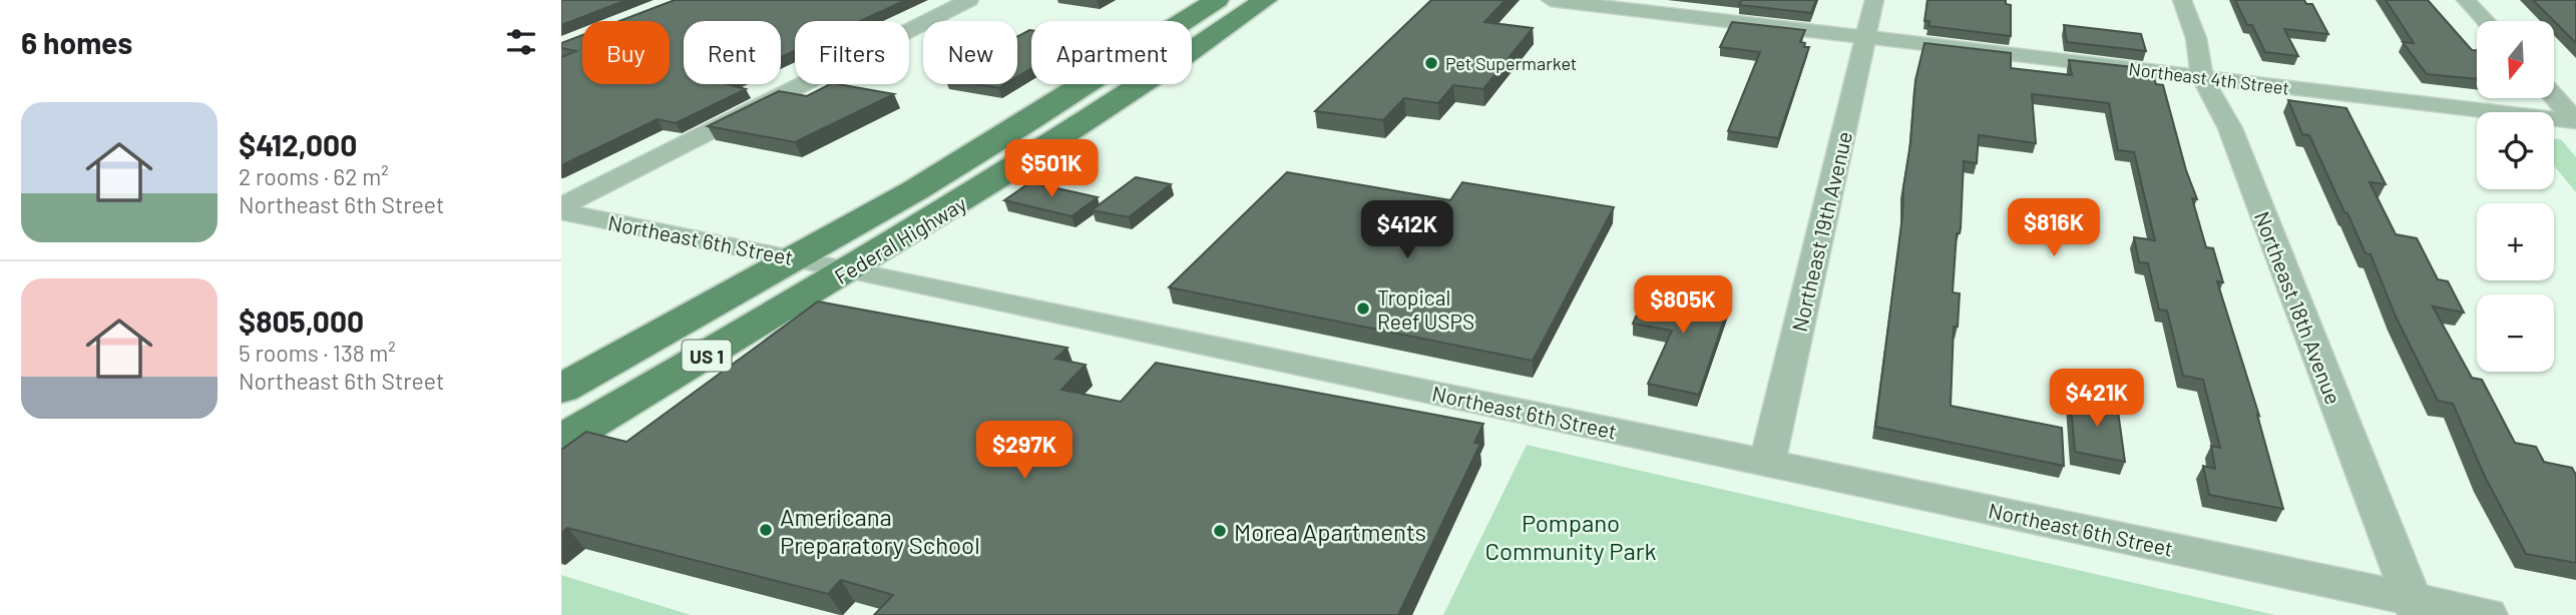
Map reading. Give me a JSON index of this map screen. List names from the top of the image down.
{
  "streets": {
    "main road": ["Federal Highway", "US 1"],
    "street": [
      "Northeast 4th Street",
      "Northeast 19th Avenue",
      "Northeast 6th Street",
      "Northeast 18th Avenue"
    ]
  },
  "crossings": [
    ["Northeast 4th Street", "Northeast 19th Avenue"],
    ["Northeast 4th Street", "Northeast 18th Avenue"],
    ["Northeast 19th Avenue", "Northeast 6th Street"],
    ["Northeast 6th Street", "Federal Highway"],
    ["Northeast 6th Street", "Northeast 18th Avenue"]
  ],
  "parks": ["Pompano Community Park"],
  "places": [
    "Pet Supermarket",
    "Tropical Reef USPS",
    "Americana Preparatory School",
    "Morea Apartments"
  ],
  "north": "bottom",
  "page": {
    "heading": "6 homes",
    "map_buttons": ["+", "−"],
    "chip": [
      "Buy",
      "Rent",
      "Filters",
      "New",
      "Apartment"
    ],
    "list": [
      {
        "name": "$412,000",
        "note": "2 rooms · 62 m² · Northeast 6th Street"
      },
      {
        "name": "$805,000",
        "note": "5 rooms · 138 m² · Northeast 6th Street"
      }
    ],
    "price": [
      "$501K",
      "$816K",
      "$412K",
      "$805K",
      "$421K",
      "$297K"
    ]
  }
}
